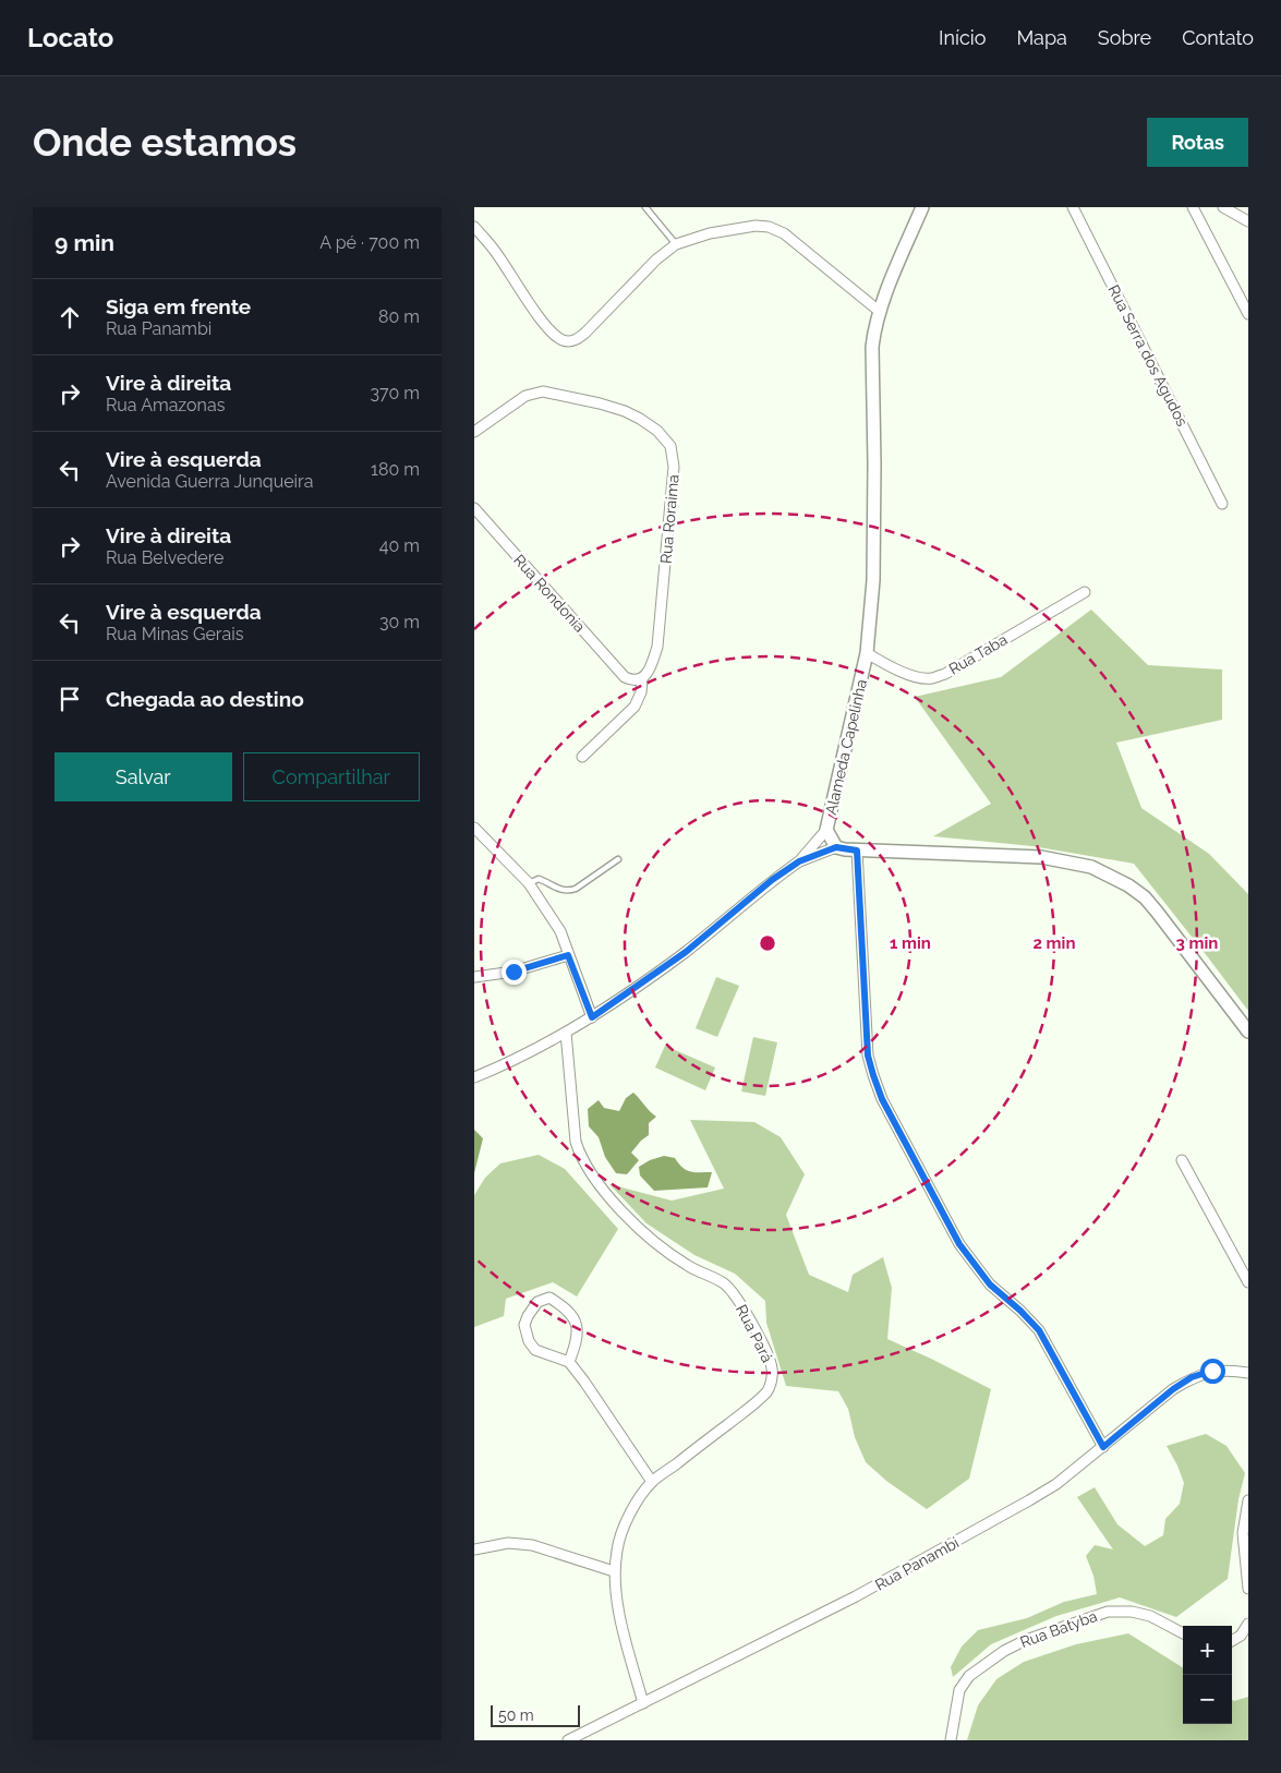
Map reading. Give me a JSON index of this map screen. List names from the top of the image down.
{
  "streets": {
    "street": [
      "Rua Serra dos Agudos",
      "Rua Roraima",
      "Rua Rondonia",
      "Rua Taba",
      "Alameda Capelinha",
      "Rua Pará",
      "Rua Panambi",
      "Rua Batyba"
    ]
  },
  "crossings": [
    ["Rua Roraima", "Rua Rondonia"],
    ["Rua Taba", "Alameda Capelinha"],
    ["Rua Pará", "Rua Panambi"]
  ],
  "scale_bar": "50 m",
  "page": {
    "header": "Locato",
    "nav": [
      "Início",
      "Mapa",
      "Sobre",
      "Contato"
    ],
    "buttons": [
      "Rotas",
      ["Salvar", "Compartilhar"]
    ],
    "title": "Onde estamos",
    "heading": ["9 min", "A pé · 700 m"],
    "list": [
      ["Siga em frente", "Rua Panambi", "80 m"],
      ["Vire à direita", "Rua Amazonas", "370 m"],
      ["Vire à esquerda", "Avenida Guerra Junqueira", "180 m"],
      ["Vire à direita", "Rua Belvedere", "40 m"],
      ["Vire à esquerda", "Rua Minas Gerais", "30 m"],
      "Chegada ao destino"
    ],
    "map_buttons": ["+", "−"],
    "scale": "50 m"
  },
  "rings": ["1 min", "2 min", "3 min"]
}
